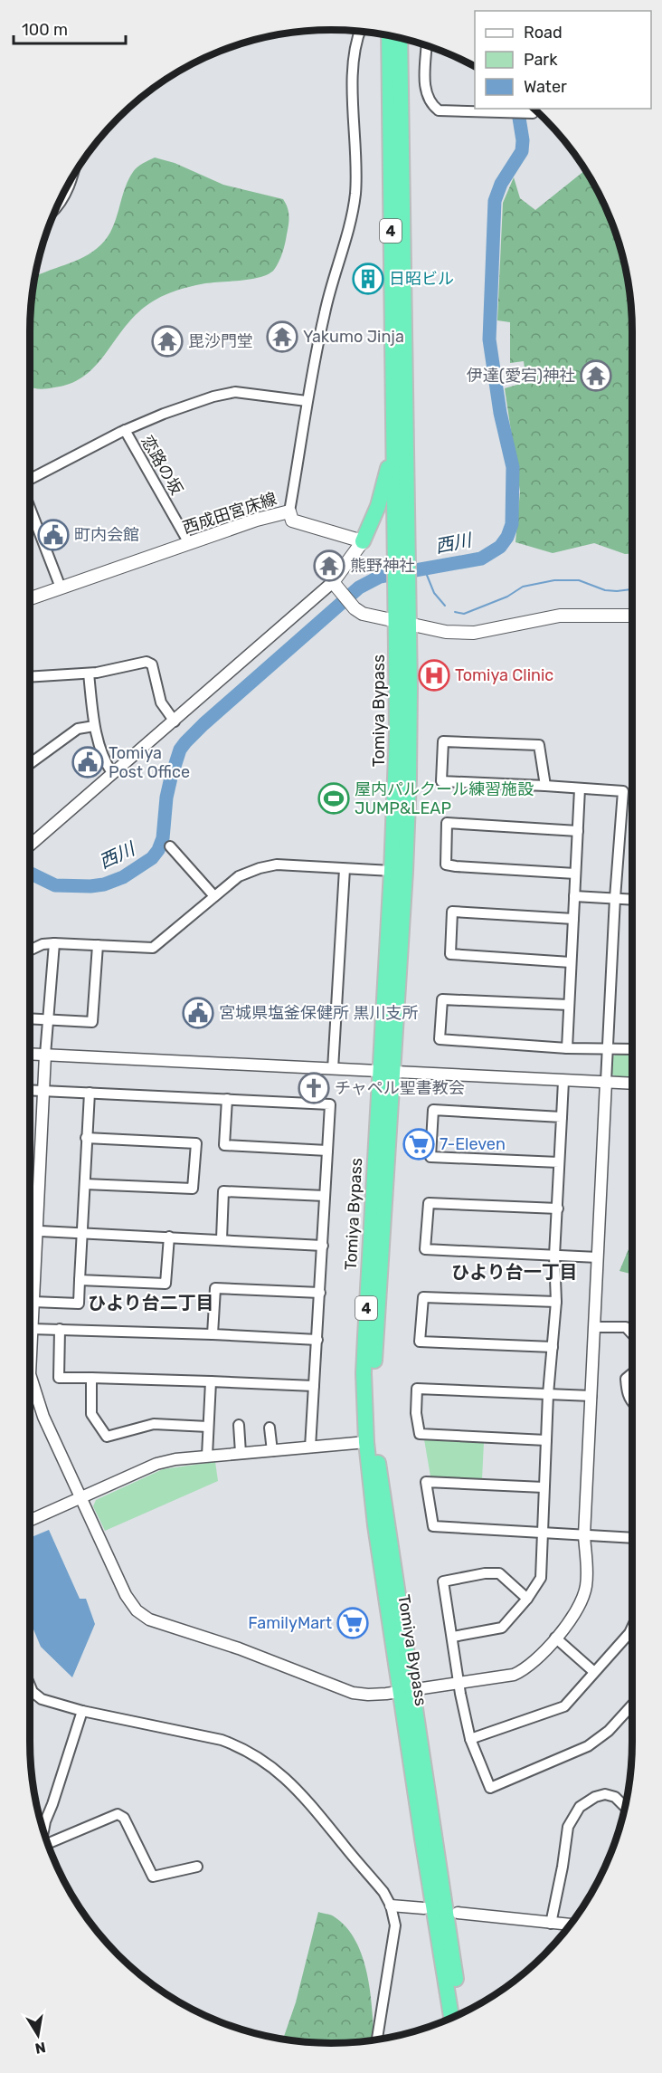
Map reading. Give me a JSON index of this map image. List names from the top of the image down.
{
  "streets": {
    "highway": ["4", "Tomiya Bypass"],
    "main road": ["西成田宮床線"],
    "street": ["恋路の坂"]
  },
  "crossings": [
    ["4", "Tomiya Bypass"],
    ["恋路の坂", "西成田宮床線"]
  ],
  "districts": ["ひより台一丁目", "ひより台二丁目"],
  "water": ["西川"],
  "places": {
    "building": ["日昭ビル"],
    "temple": [
      "Yakumo Jinja",
      "毘沙門堂",
      "伊達(愛宕)神社",
      "熊野神社"
    ],
    "public building": ["町内会館", "Tomiya Post Office", "宮城県塩釜保健所 黒川支所"],
    "hospital": ["Tomiya Clinic"],
    "sports": ["屋内パルクール練習施設 JUMP&LEAP"],
    "church": ["チャペル聖書教会"],
    "supermarket": ["7-Eleven", "FamilyMart"]
  },
  "legend": ["Road", "Park", "Water"],
  "scale_bar": "100 m",
  "north": "bottom"
}
